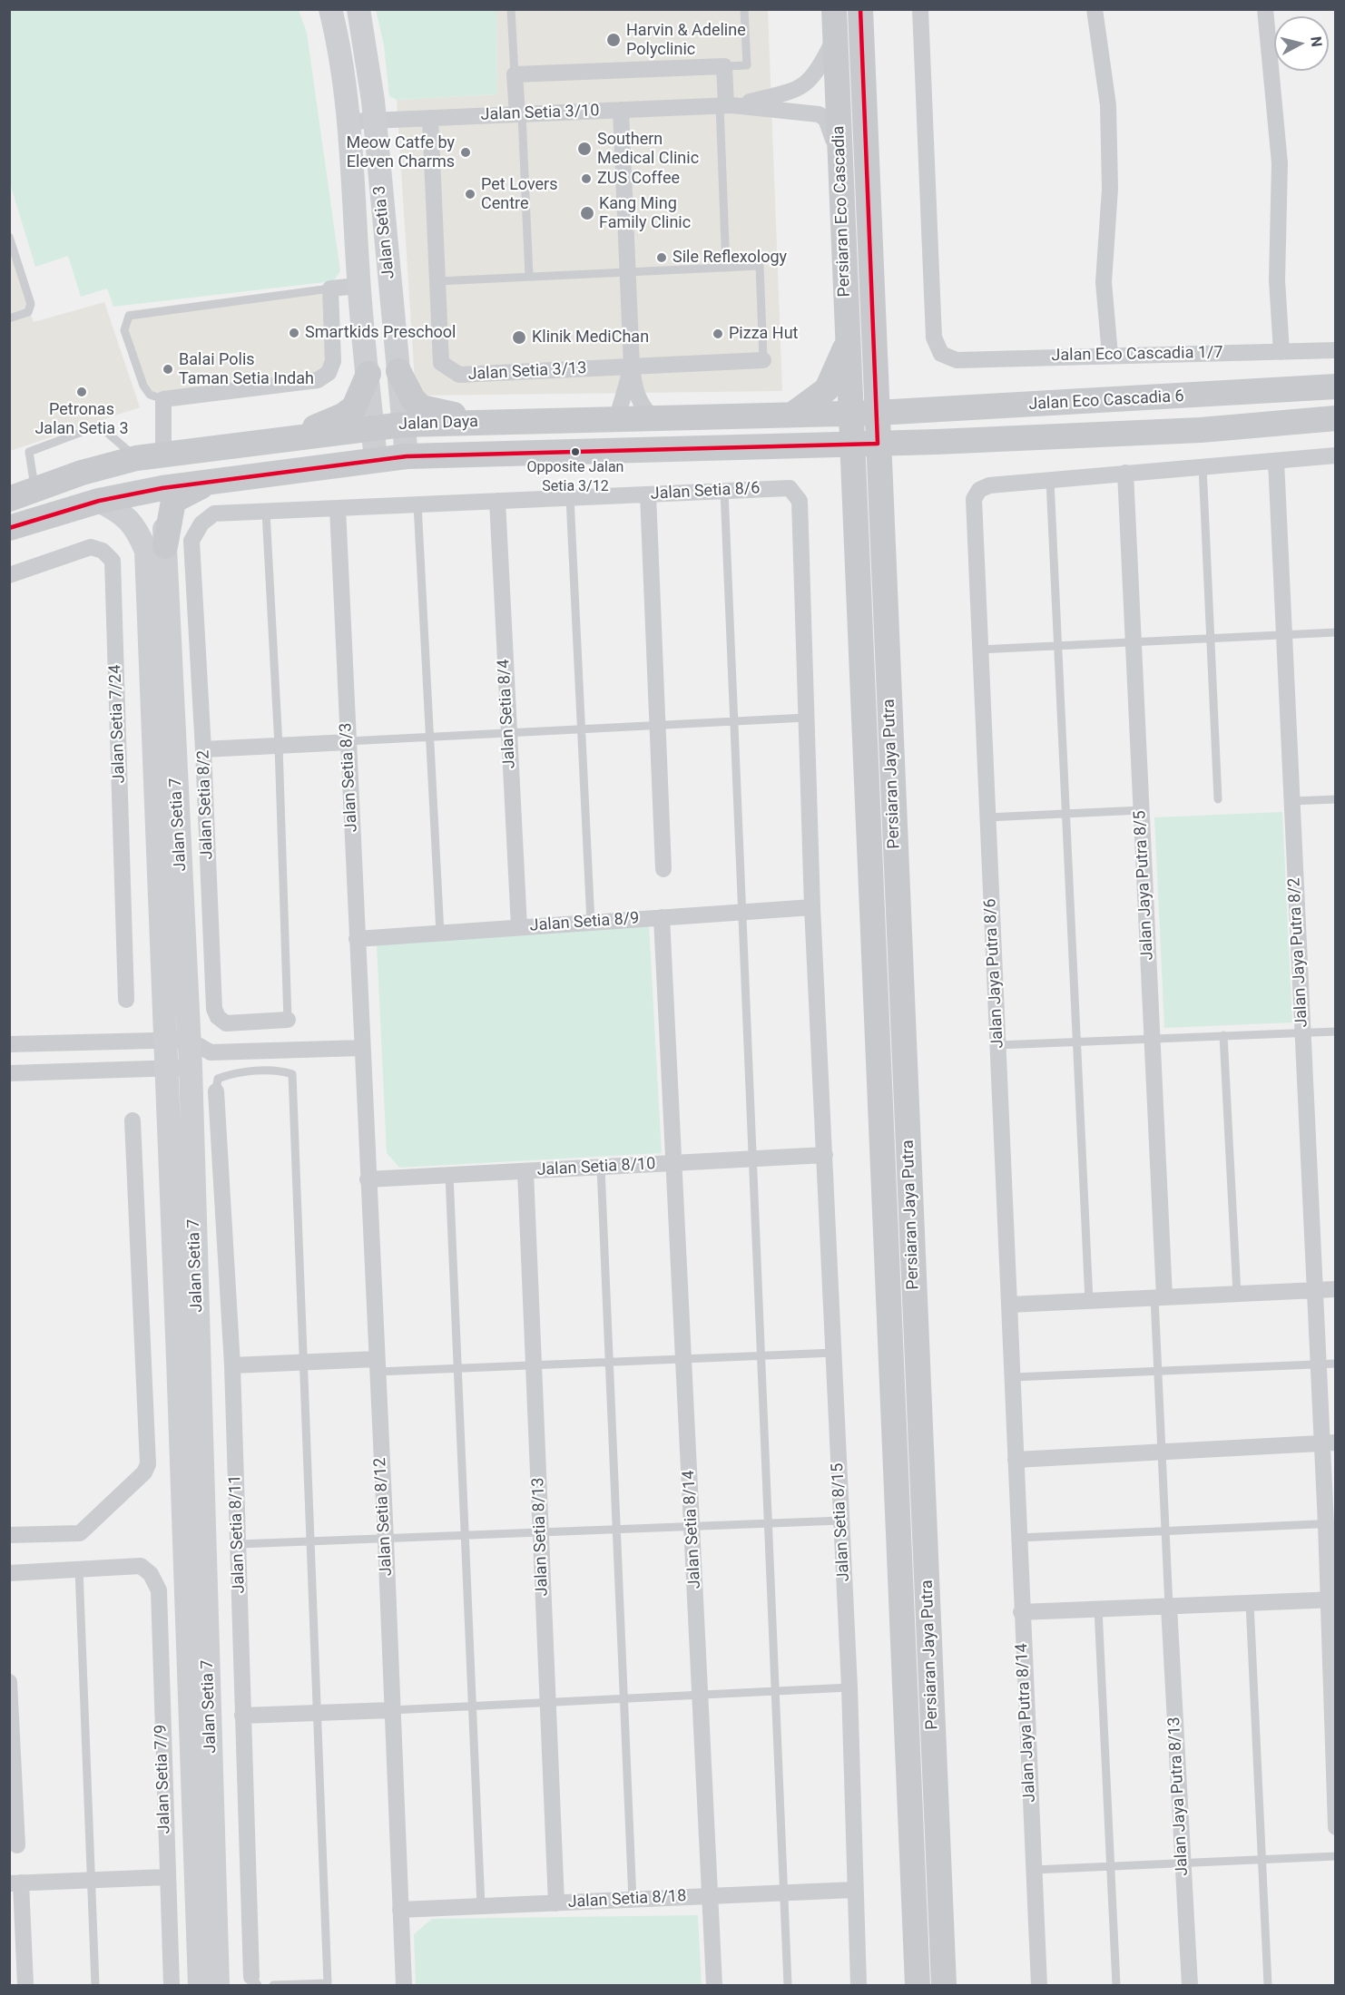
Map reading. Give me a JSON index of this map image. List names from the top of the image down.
{
  "streets": {
    "main road": [
      "Persiaran Eco Cascadia",
      "Jalan Eco Cascadia 6",
      "Jalan Daya",
      "Persiaran Jaya Putra"
    ],
    "street": [
      "Jalan Setia 3/10",
      "Jalan Setia 3",
      "Jalan Eco Cascadia 1/7",
      "Jalan Setia 3/13",
      "Jalan Setia 8/6",
      "Jalan Setia 8/4",
      "Jalan Setia 7/24",
      "Jalan Setia 8/3",
      "Jalan Setia 8/2",
      "Jalan Setia 7",
      "Jalan Jaya Putra 8/5",
      "Jalan Setia 8/9",
      "Jalan Jaya Putra 8/2",
      "Jalan Jaya Putra 8/6",
      "Jalan Setia 8/10",
      "Jalan Setia 8/12",
      "Jalan Setia 8/15",
      "Jalan Setia 8/14",
      "Jalan Setia 8/11",
      "Jalan Setia 8/13",
      "Jalan Jaya Putra 8/14",
      "Jalan Setia 7/9",
      "Jalan Jaya Putra 8/13",
      "Jalan Setia 8/18"
    ]
  },
  "crossings": [
    ["Jalan Setia 3/10", "Jalan Setia 3"],
    ["Jalan Setia 3/10", "Jalan Setia 3/13"],
    ["Persiaran Eco Cascadia", "Jalan Eco Cascadia 6"],
    ["Persiaran Eco Cascadia", "Jalan Daya"],
    ["Persiaran Eco Cascadia", "Persiaran Jaya Putra"],
    ["Jalan Setia 3", "Jalan Daya"],
    ["Jalan Eco Cascadia 6", "Jalan Daya"],
    ["Jalan Eco Cascadia 6", "Persiaran Jaya Putra"],
    ["Jalan Daya", "Persiaran Jaya Putra"],
    ["Jalan Setia 8/6", "Jalan Setia 8/4"],
    ["Jalan Setia 8/6", "Jalan Setia 8/3"],
    ["Jalan Setia 8/6", "Jalan Setia 8/2"],
    ["Jalan Setia 8/6", "Jalan Setia 8/9"],
    ["Jalan Setia 8/6", "Jalan Setia 8/10"],
    ["Jalan Setia 8/6", "Jalan Setia 8/15"],
    ["Jalan Setia 8/4", "Jalan Setia 8/9"],
    ["Jalan Setia 8/3", "Jalan Setia 8/9"],
    ["Jalan Setia 8/3", "Jalan Setia 8/12"],
    ["Jalan Setia 8/9", "Jalan Setia 8/14"],
    ["Jalan Jaya Putra 8/6", "Jalan Jaya Putra 8/14"],
    ["Jalan Setia 8/10", "Jalan Setia 8/12"],
    ["Jalan Setia 8/10", "Jalan Setia 8/15"],
    ["Jalan Setia 8/10", "Jalan Setia 8/14"],
    ["Jalan Setia 8/10", "Jalan Setia 8/13"],
    ["Jalan Setia 8/12", "Jalan Setia 8/18"],
    ["Jalan Setia 8/15", "Jalan Setia 8/18"],
    ["Jalan Setia 8/14", "Jalan Setia 8/18"],
    ["Jalan Setia 8/13", "Jalan Setia 8/18"]
  ],
  "places": [
    "Harvin & Adeline Polyclinic",
    "Southern Medical Clinic",
    "Meow Catfe by Eleven Charms",
    "ZUS Coffee",
    "Pet Lovers Centre",
    "Kang Ming Family Clinic",
    "Sile Reflexology",
    "Smartkids Preschool",
    "Pizza Hut",
    "Klinik MediChan",
    "Balai Polis Taman Setia Indah",
    "Petronas Jalan Setia 3",
    "Opposite Jalan Setia 3/12"
  ],
  "north": "right"
}
